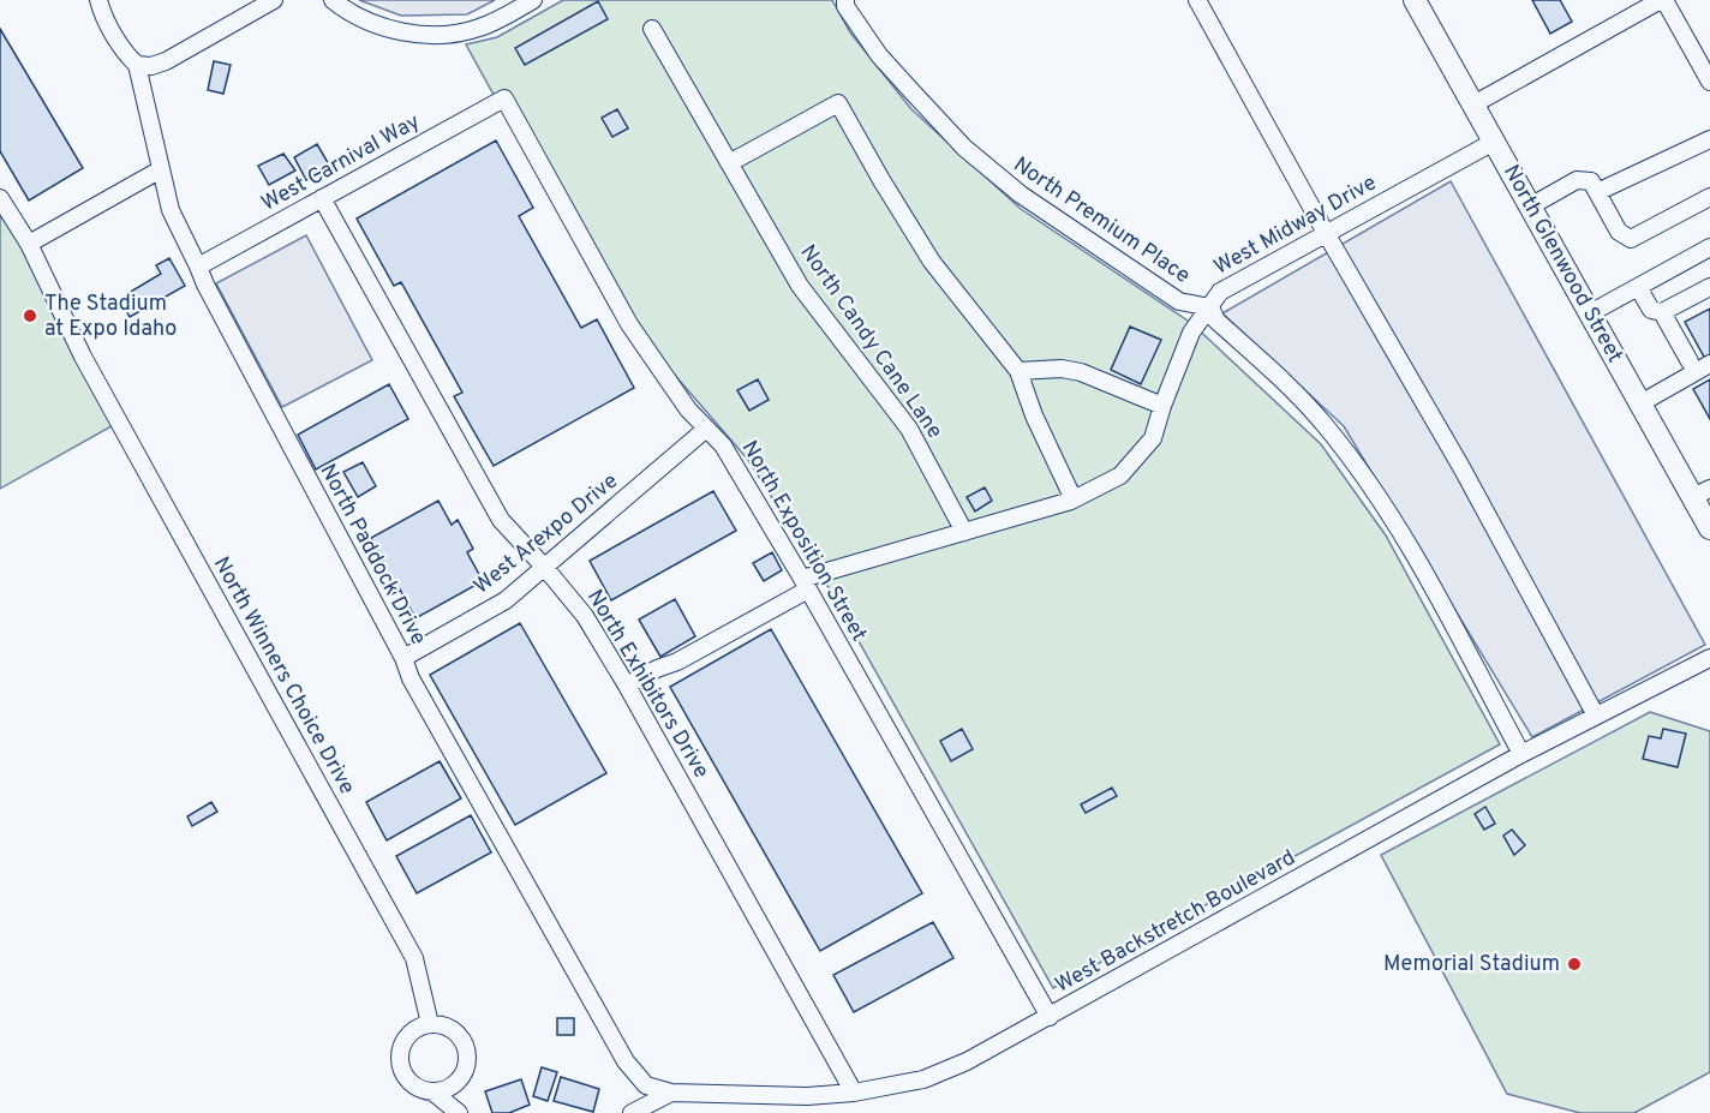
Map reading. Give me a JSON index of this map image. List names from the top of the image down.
{
  "streets": {
    "main road": ["North Glenwood Street"],
    "street": [
      "West Carnival Way",
      "North Premium Place",
      "West Midway Drive",
      "North Candy Cane Lane",
      "West Arexpo Drive",
      "North Exposition Street",
      "North Paddock Drive",
      "North Winners Choice Drive",
      "North Exhibitors Drive",
      "West Backstretch Boulevard"
    ]
  },
  "crossings": [
    ["West Carnival Way", "North Exposition Street"],
    ["West Carnival Way", "North Paddock Drive"],
    ["West Carnival Way", "North Exhibitors Drive"],
    ["North Premium Place", "West Midway Drive"],
    ["West Midway Drive", "North Glenwood Street"],
    ["West Midway Drive", "North Candy Cane Lane"],
    ["West Midway Drive", "North Exposition Street"],
    ["West Midway Drive", "North Exhibitors Drive"],
    ["West Arexpo Drive", "North Exposition Street"],
    ["West Arexpo Drive", "North Paddock Drive"],
    ["West Arexpo Drive", "North Exhibitors Drive"],
    ["North Exposition Street", "West Backstretch Boulevard"],
    ["North Paddock Drive", "West Backstretch Boulevard"],
    ["North Exhibitors Drive", "West Backstretch Boulevard"]
  ],
  "places": ["The Stadium at Expo Idaho", "Memorial Stadium"]
}
